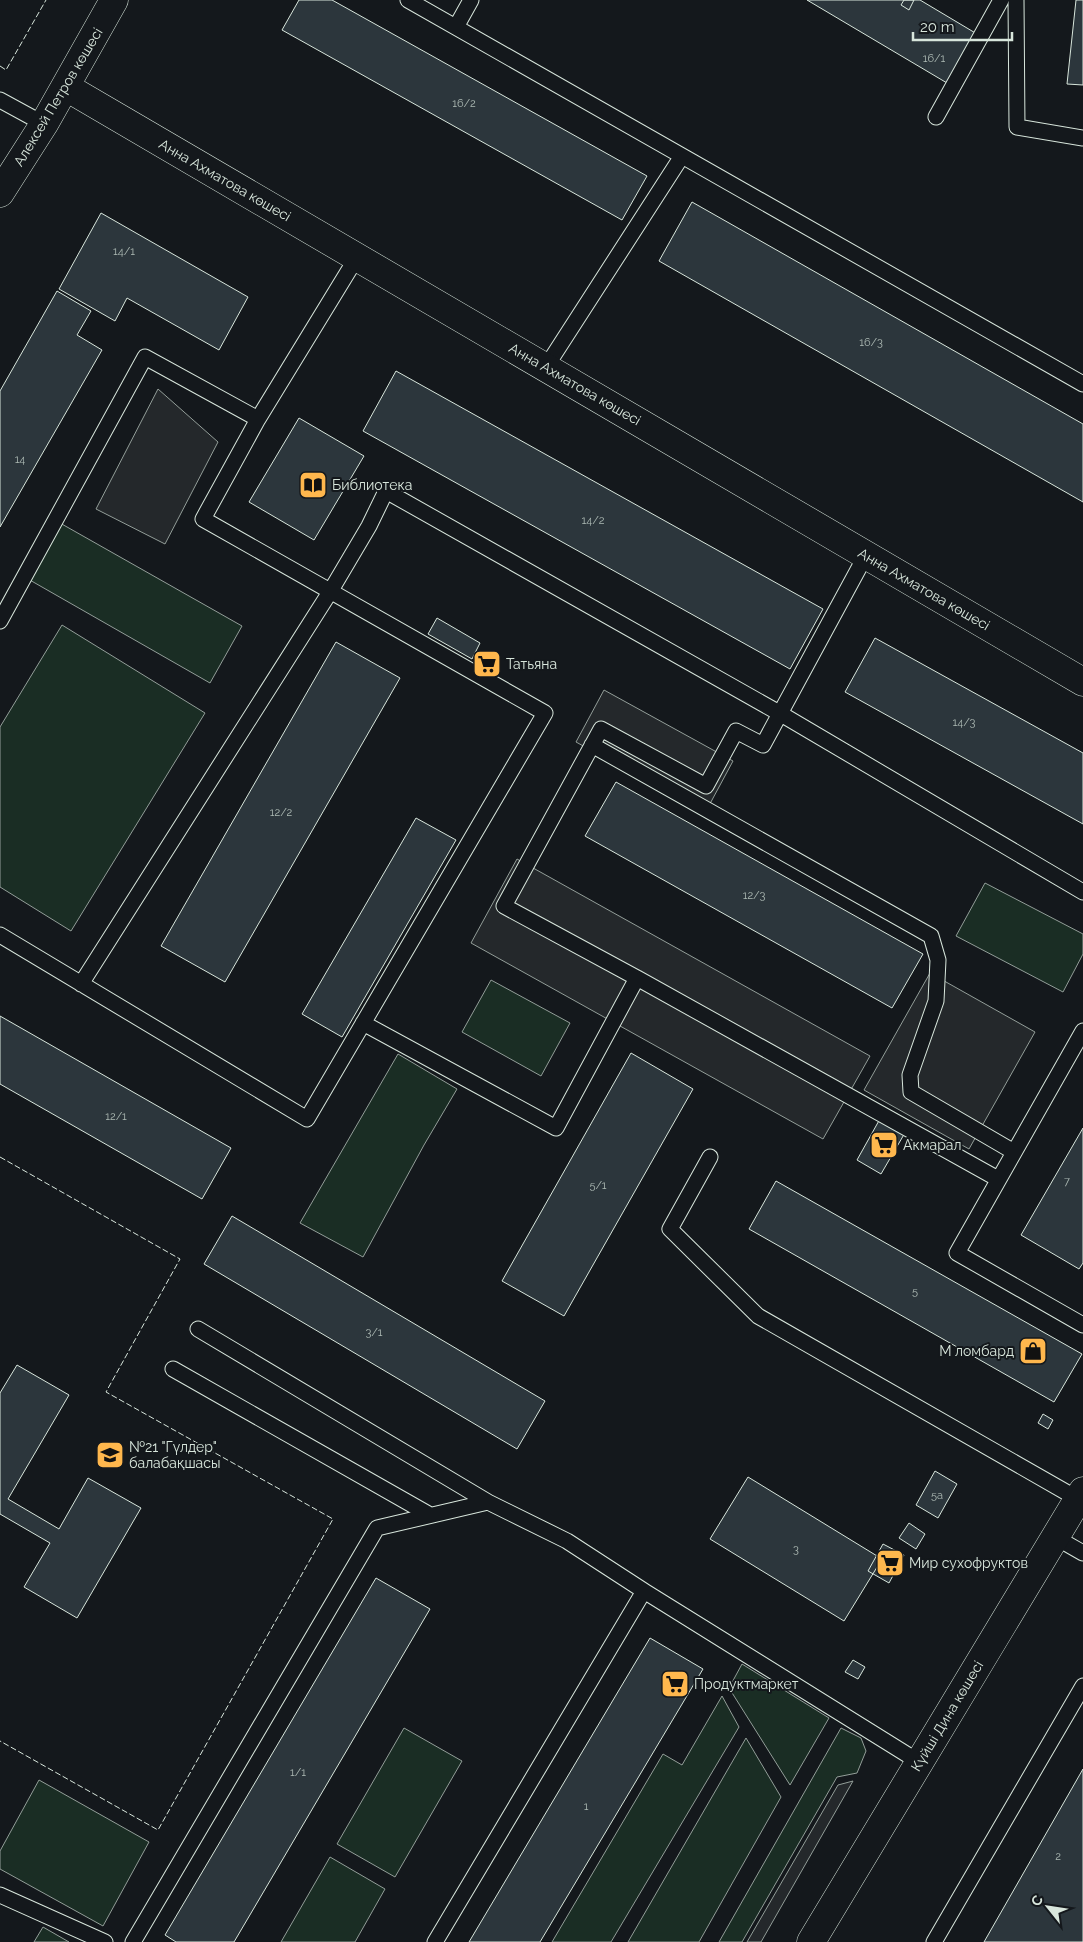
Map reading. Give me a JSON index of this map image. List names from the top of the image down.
{
  "streets": {
    "street": ["Алексей Петров көшесі", "Анна Ахматова көшесі", "Күйші Дина көшесі"]
  },
  "crossings": [
    ["Алексей Петров көшесі", "Анна Ахматова көшесі"]
  ],
  "places": {
    "library": ["Библиотека"],
    "supermarket": [
      "Татьяна",
      "Акмарал",
      "Мир сухофруктов",
      "Продуктмаркет"
    ],
    "shop": ["М ломбард"],
    "school or university": ["№21 \"Гүлдер\" балабақшасы"]
  },
  "house_numbers": [
    "16/1",
    "16/2",
    "14/1",
    "16/3",
    "14",
    "14/2",
    "14/3",
    "12/2",
    "12/3",
    "12/1",
    "7",
    "5/1",
    "5",
    "3/1",
    "5а",
    "3",
    "1/1",
    "1",
    "2"
  ],
  "scale_bar": "20 m",
  "north": "top left"
}
